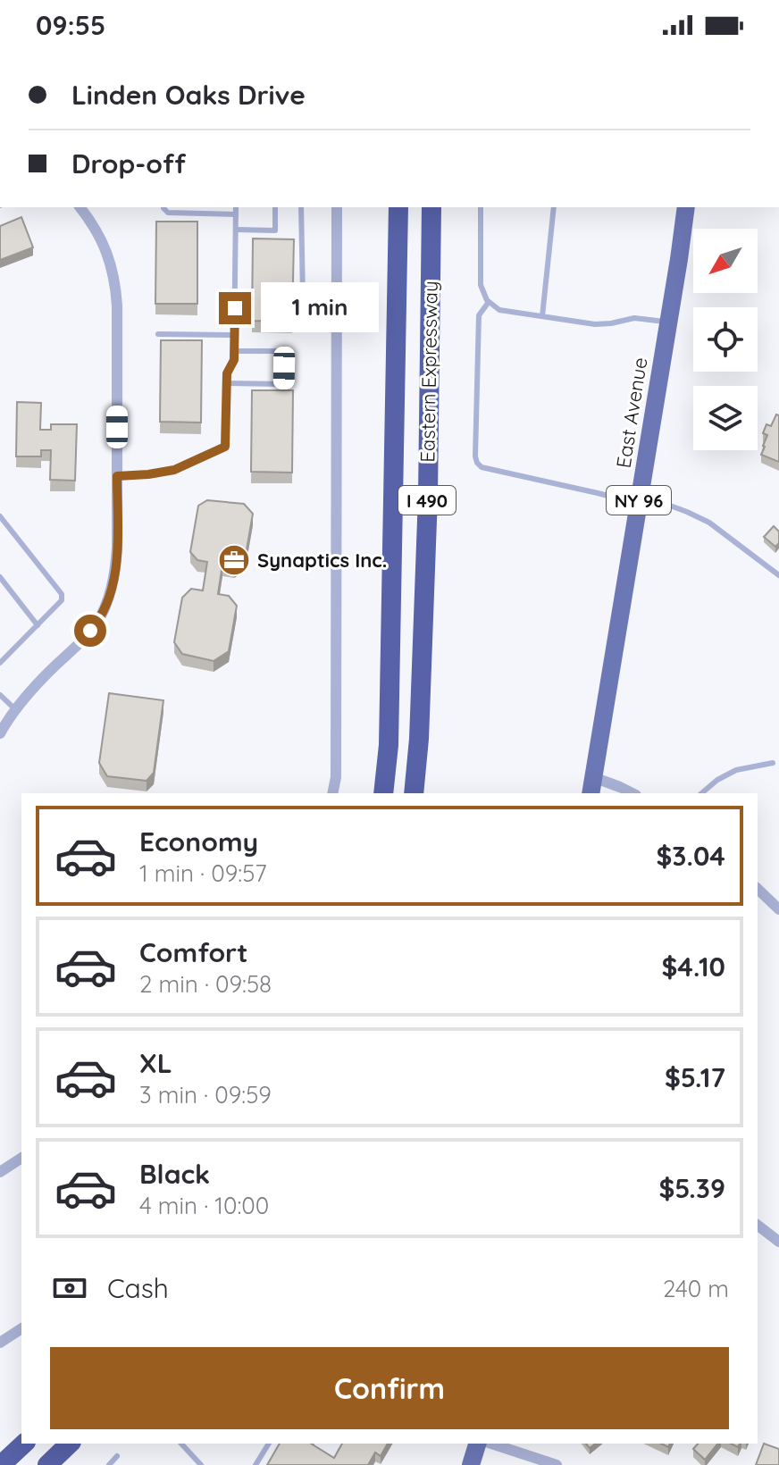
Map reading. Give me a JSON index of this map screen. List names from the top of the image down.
{
  "streets": {
    "highway": ["Eastern Expressway", "I 490"],
    "main road": ["East Avenue", "NY 96"]
  },
  "places": {
    "office": ["Synaptics Inc."]
  },
  "north": "bottom left",
  "page": {
    "status": "09:55",
    "banner": ["Linden Oaks Drive", "Drop-off"],
    "bubble": "1 min",
    "list": [
      {
        "name": "Economy",
        "note": "1 min · 09:57",
        "value": "$3.04"
      },
      {
        "name": "Comfort",
        "note": "2 min · 09:58",
        "value": "$4.10"
      },
      {
        "name": "XL",
        "note": "3 min · 09:59",
        "value": "$5.17"
      },
      {
        "name": "Black",
        "note": "4 min · 10:00",
        "value": "$5.39"
      }
    ],
    "pay": ["Cash", "240 m"],
    "buttons": "Confirm"
  }
}
